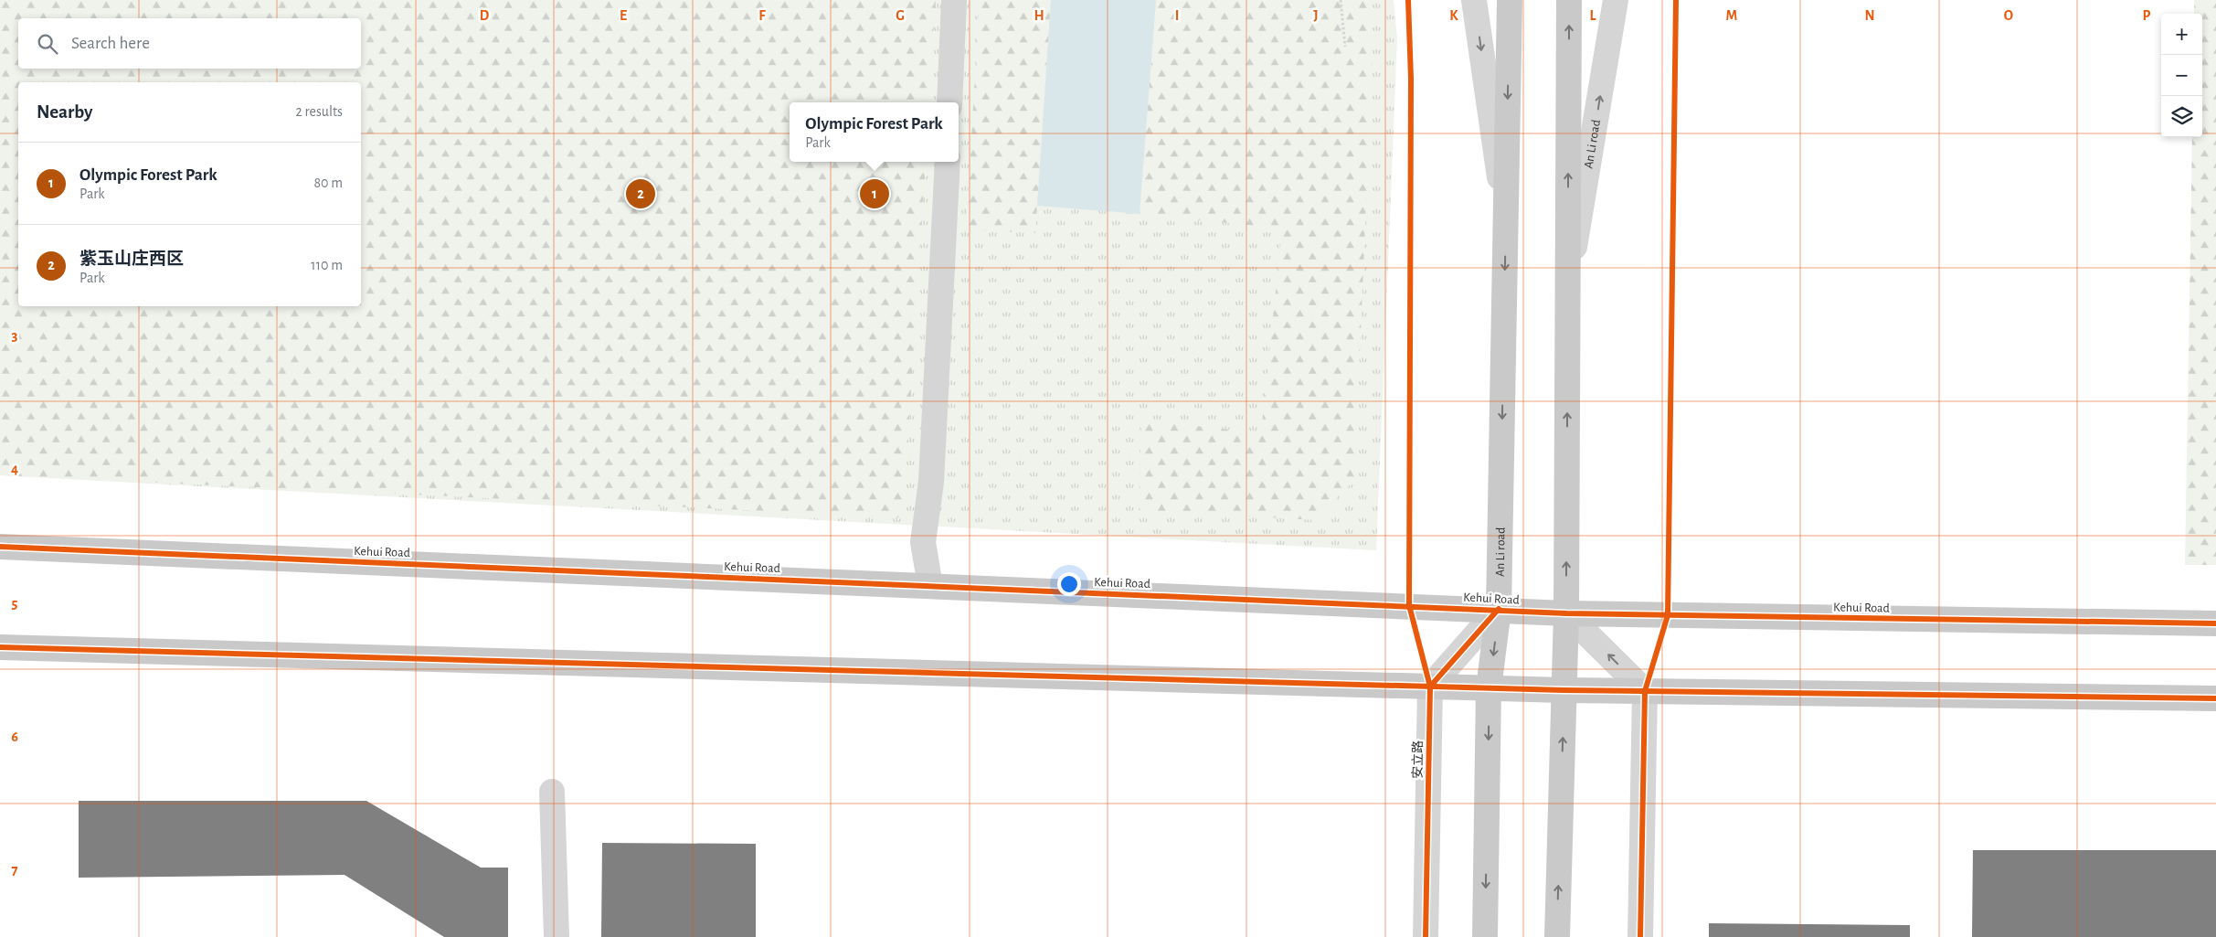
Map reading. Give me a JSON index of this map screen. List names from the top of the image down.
{
  "streets": {
    "main road": ["An Li road", "Kehui Road"],
    "street": ["安立路"]
  },
  "crossings": [
    ["An Li road", "Kehui Road"]
  ],
  "page": {
    "map_buttons": ["+", "−"],
    "search": "Search here",
    "heading": ["Nearby", "2 results"],
    "popup": ["Olympic Forest Park", "Park"],
    "list": [
      {
        "mark": "1",
        "name": "Olympic Forest Park",
        "note": "Park",
        "value": "80 m"
      },
      {
        "mark": "2",
        "name": "紫玉山庄西区",
        "note": "Park",
        "value": "110 m"
      }
    ],
    "pins": ["1", "2"]
  },
  "grid": {
    "columns": [
      "D",
      "E",
      "F",
      "G",
      "H",
      "I",
      "J",
      "K",
      "L",
      "M",
      "N",
      "O",
      "P"
    ],
    "rows": [
      "3",
      "4",
      "5",
      "6",
      "7"
    ]
  }
}
